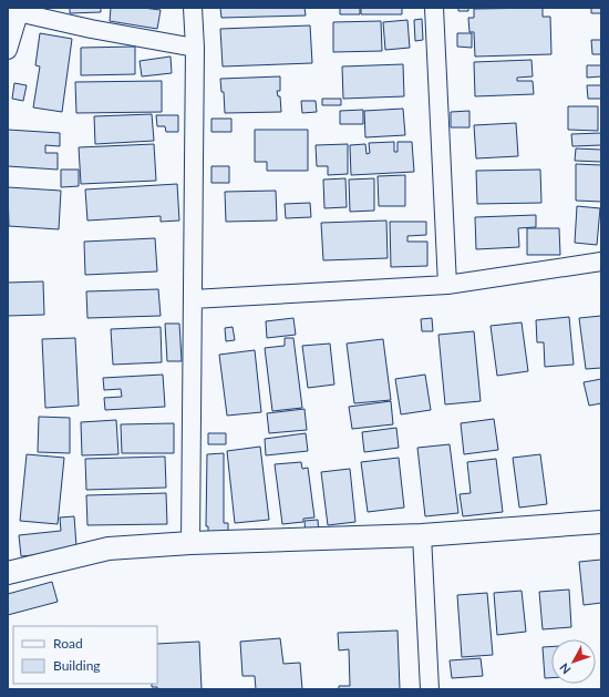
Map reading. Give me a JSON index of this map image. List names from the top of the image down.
{
  "legend": ["Road", "Building"],
  "north": "bottom left"
}
